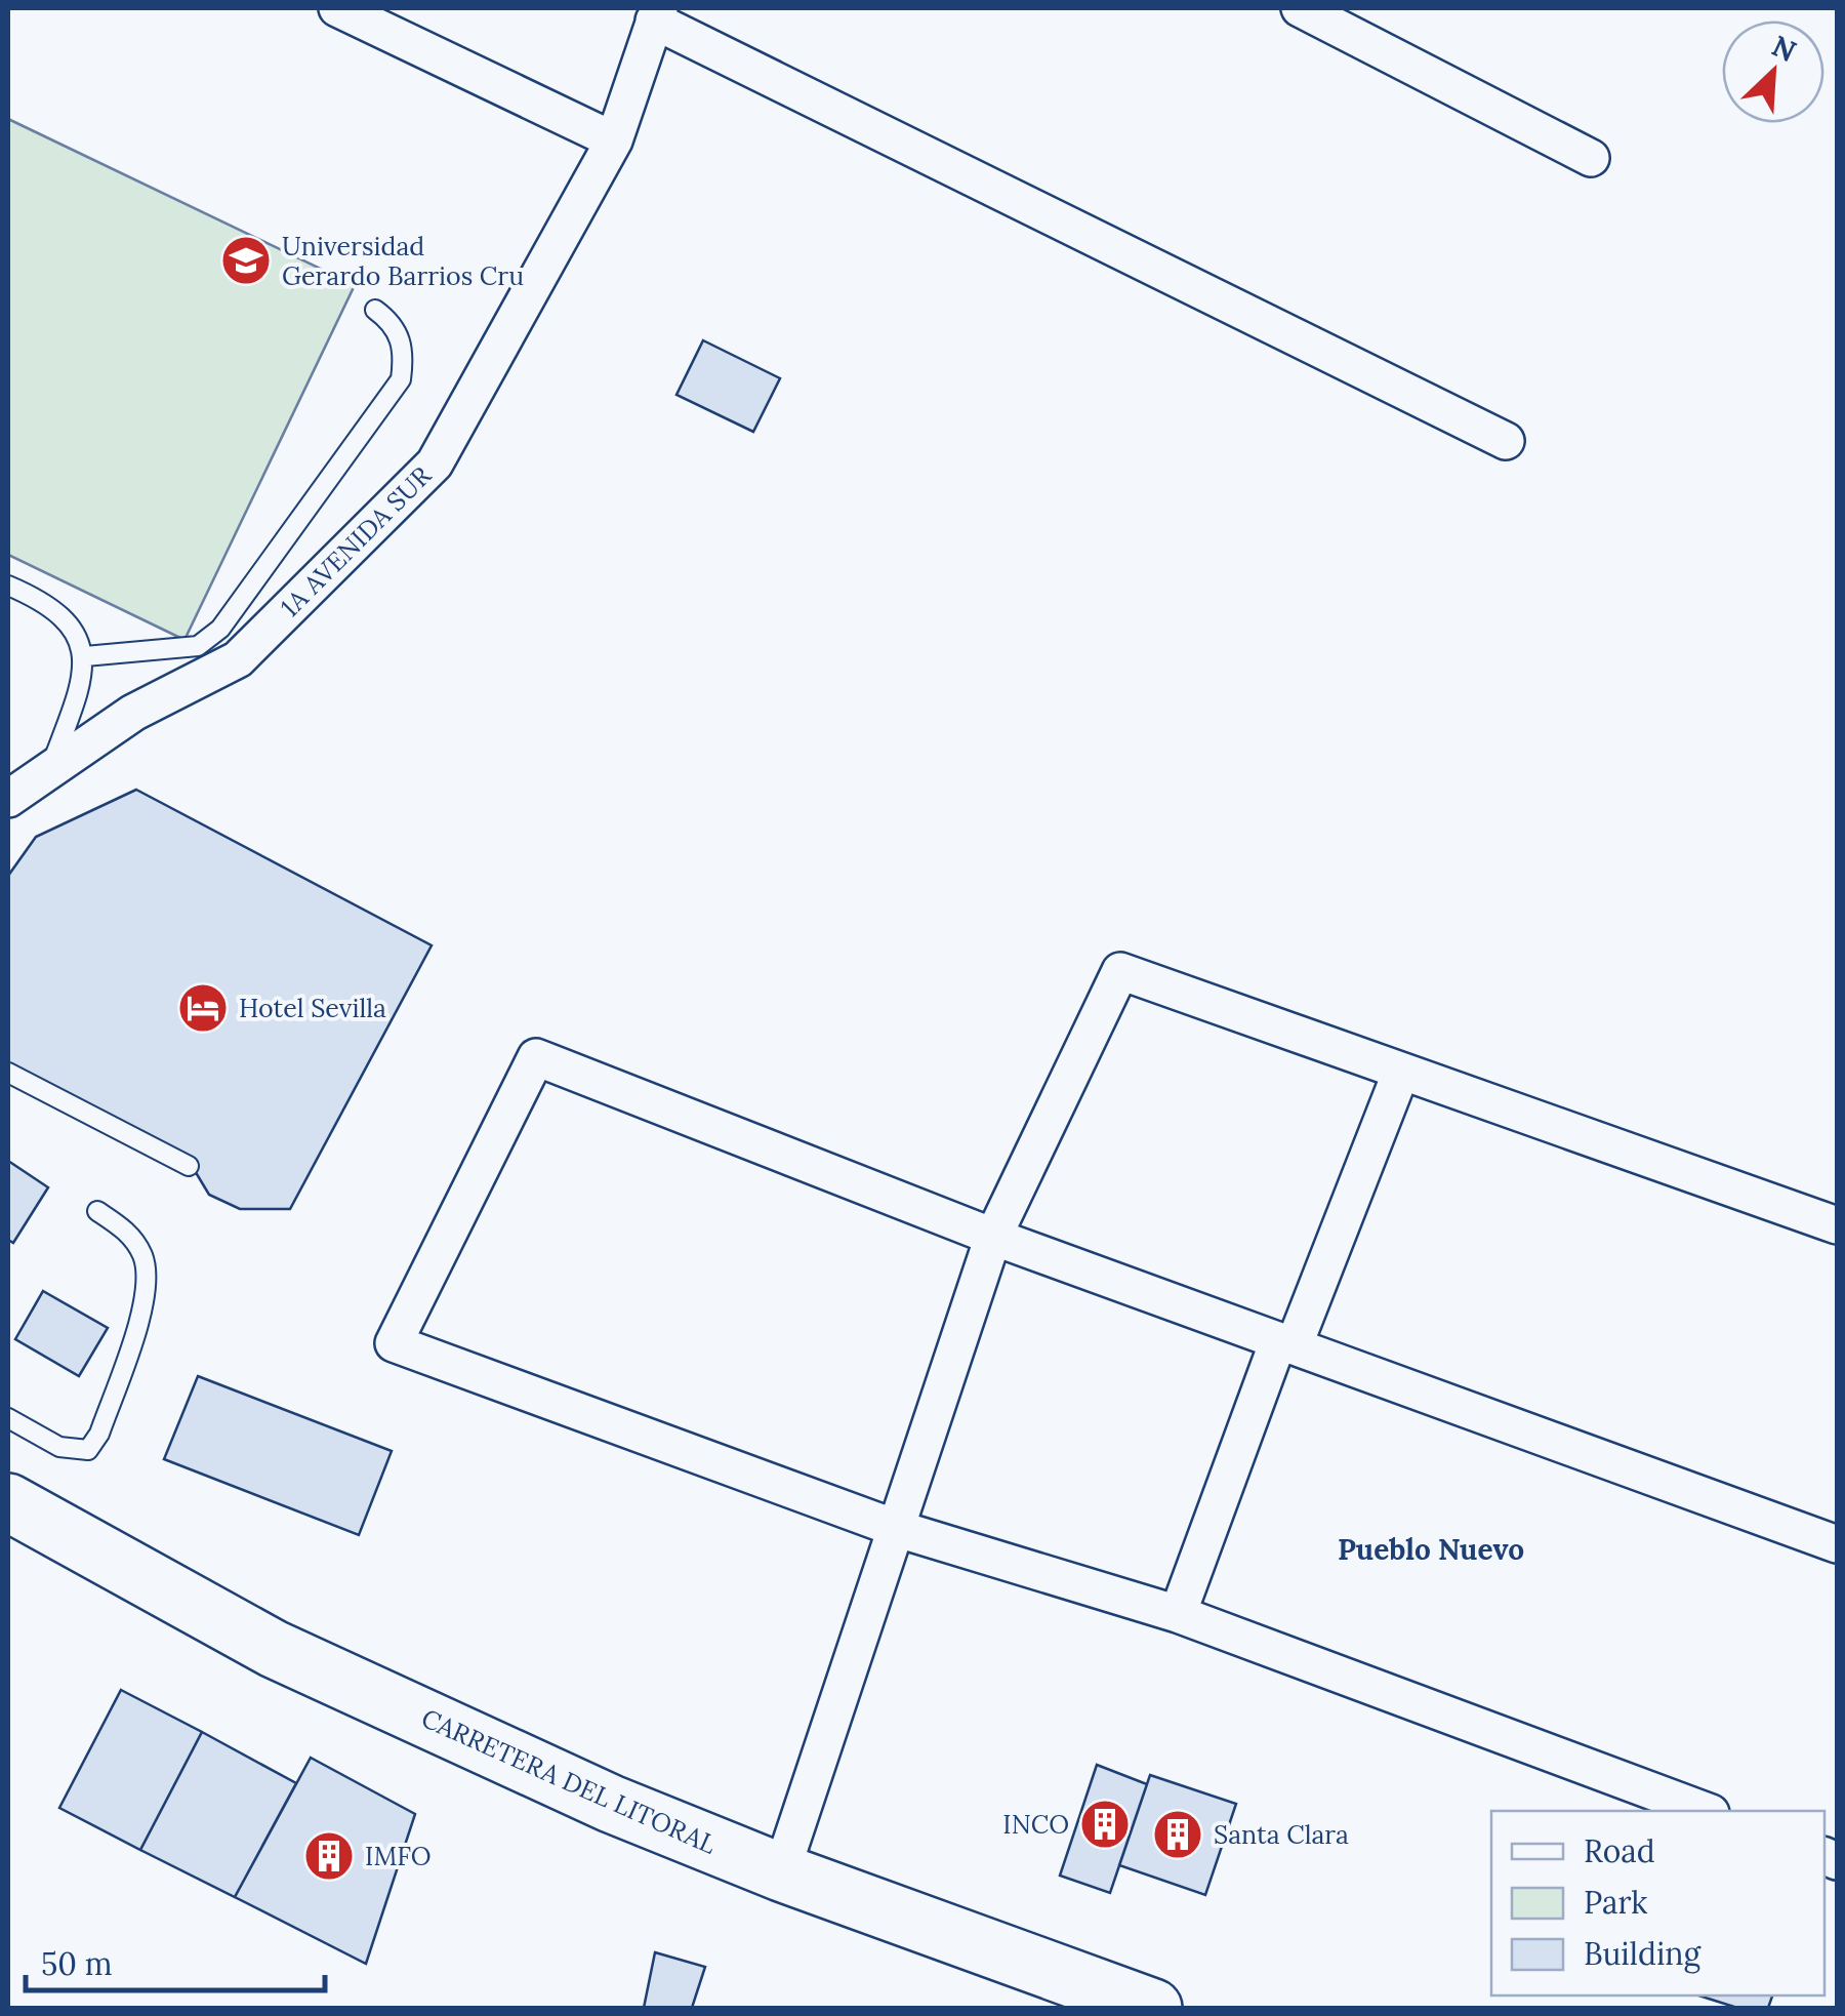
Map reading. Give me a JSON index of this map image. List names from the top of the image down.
{
  "streets": {
    "main road": ["CARRETERA DEL LITORAL"],
    "street": ["1A AVENIDA SUR"]
  },
  "districts": ["Pueblo Nuevo"],
  "places": {
    "school or university": ["Universidad Gerardo Barrios Cru"],
    "hotel": ["Hotel Sevilla"],
    "building": ["INCO", "Santa Clara", "IMFO"]
  },
  "legend": ["Road", "Park", "Building"],
  "scale_bar": "50 m",
  "north": "top right"
}
